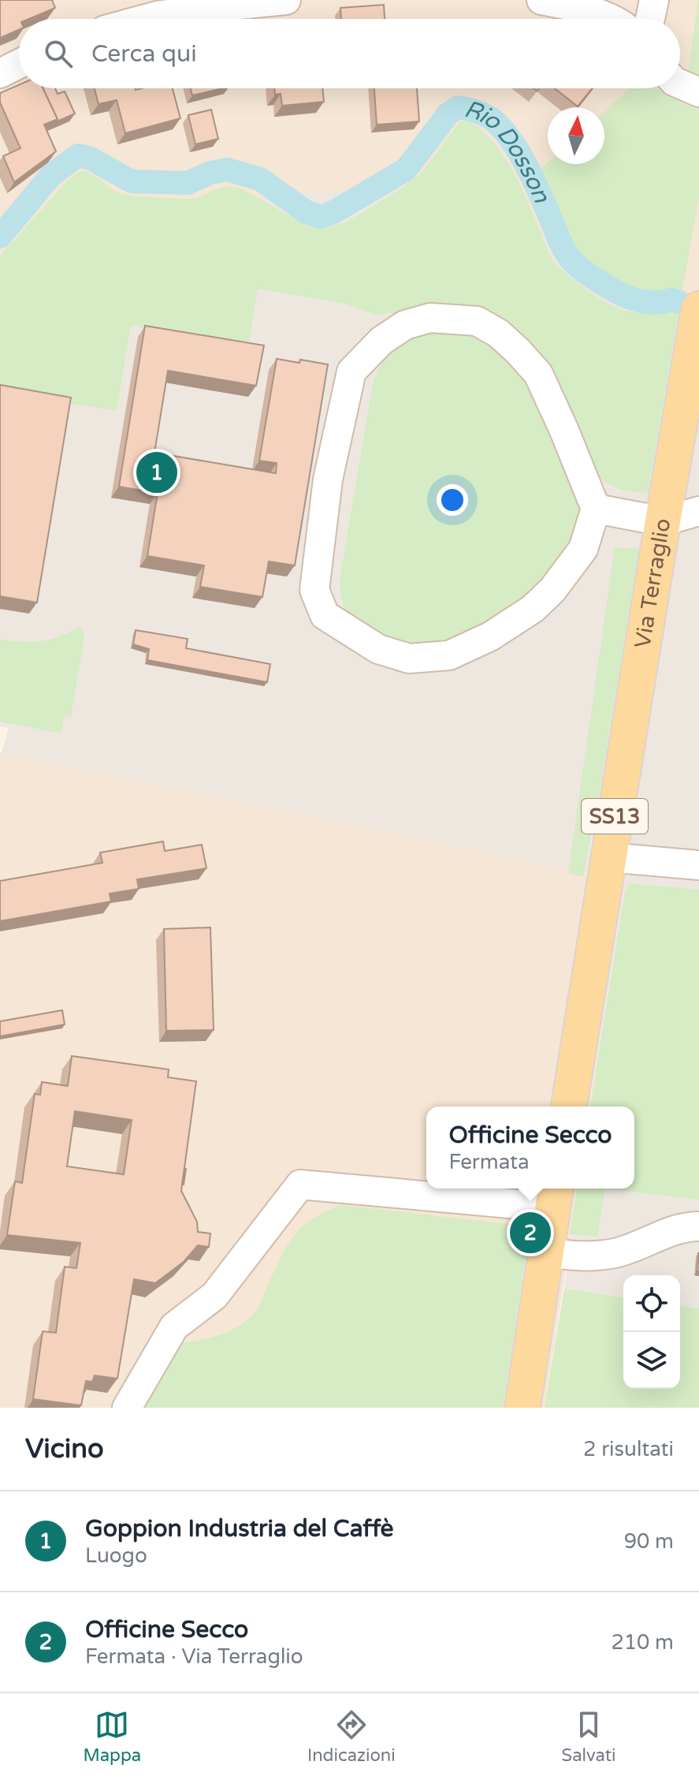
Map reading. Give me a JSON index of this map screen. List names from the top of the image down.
{
  "streets": {
    "main road": ["Via Terraglio", "SS13"]
  },
  "water": ["Rio Dosson"],
  "north": "top",
  "page": {
    "search": "Cerca qui",
    "pins": ["1", "2"],
    "popup": ["Officine Secco", "Fermata"],
    "heading": ["Vicino", "2 risultati"],
    "list": [
      {
        "mark": "1",
        "name": "Goppion Industria del Caffè",
        "note": "Luogo",
        "value": "90 m"
      },
      {
        "mark": "2",
        "name": "Officine Secco",
        "note": "Fermata · Via Terraglio",
        "value": "210 m"
      }
    ],
    "nav": ["Mappa", "Indicazioni", "Salvati"]
  }
}
